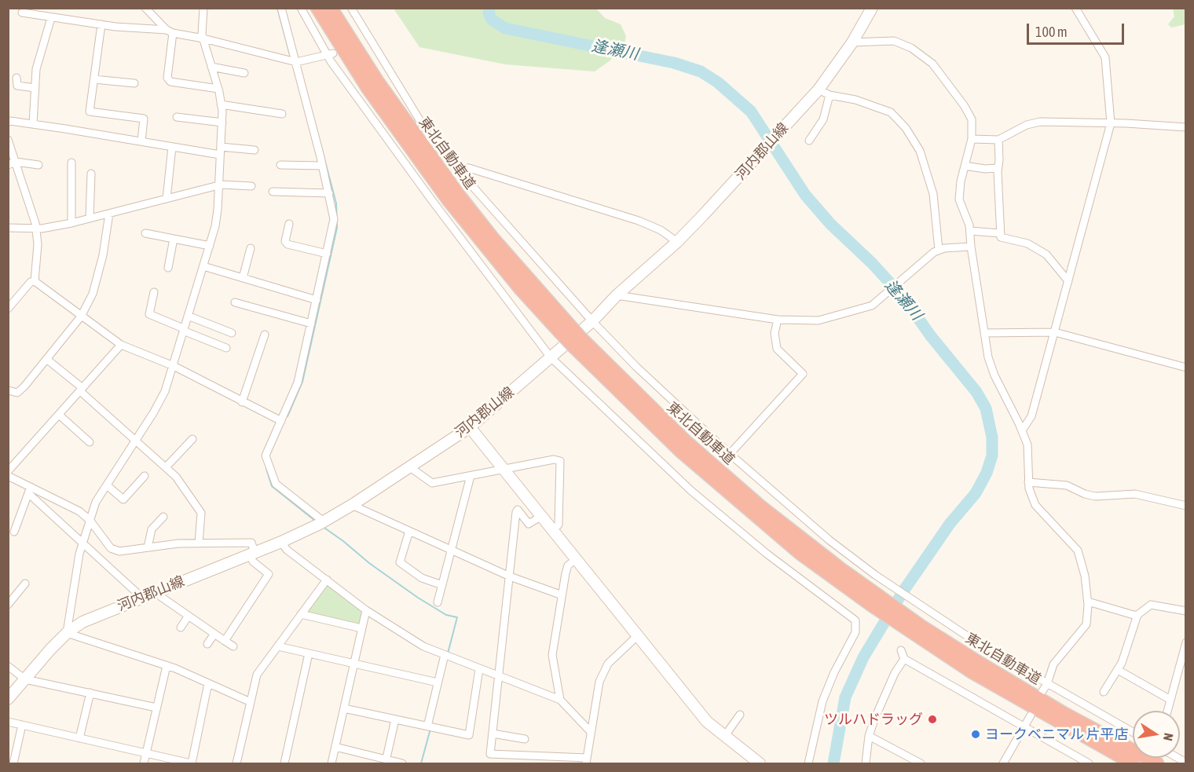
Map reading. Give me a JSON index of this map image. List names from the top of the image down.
{
  "streets": {
    "highway": ["東北自動車道"],
    "main road": ["河内郡山線"]
  },
  "water": ["逢瀬川"],
  "places": ["ツルハドラッグ", "ヨークベニマル 片平店"],
  "scale_bar": "100 m",
  "north": "right"
}
